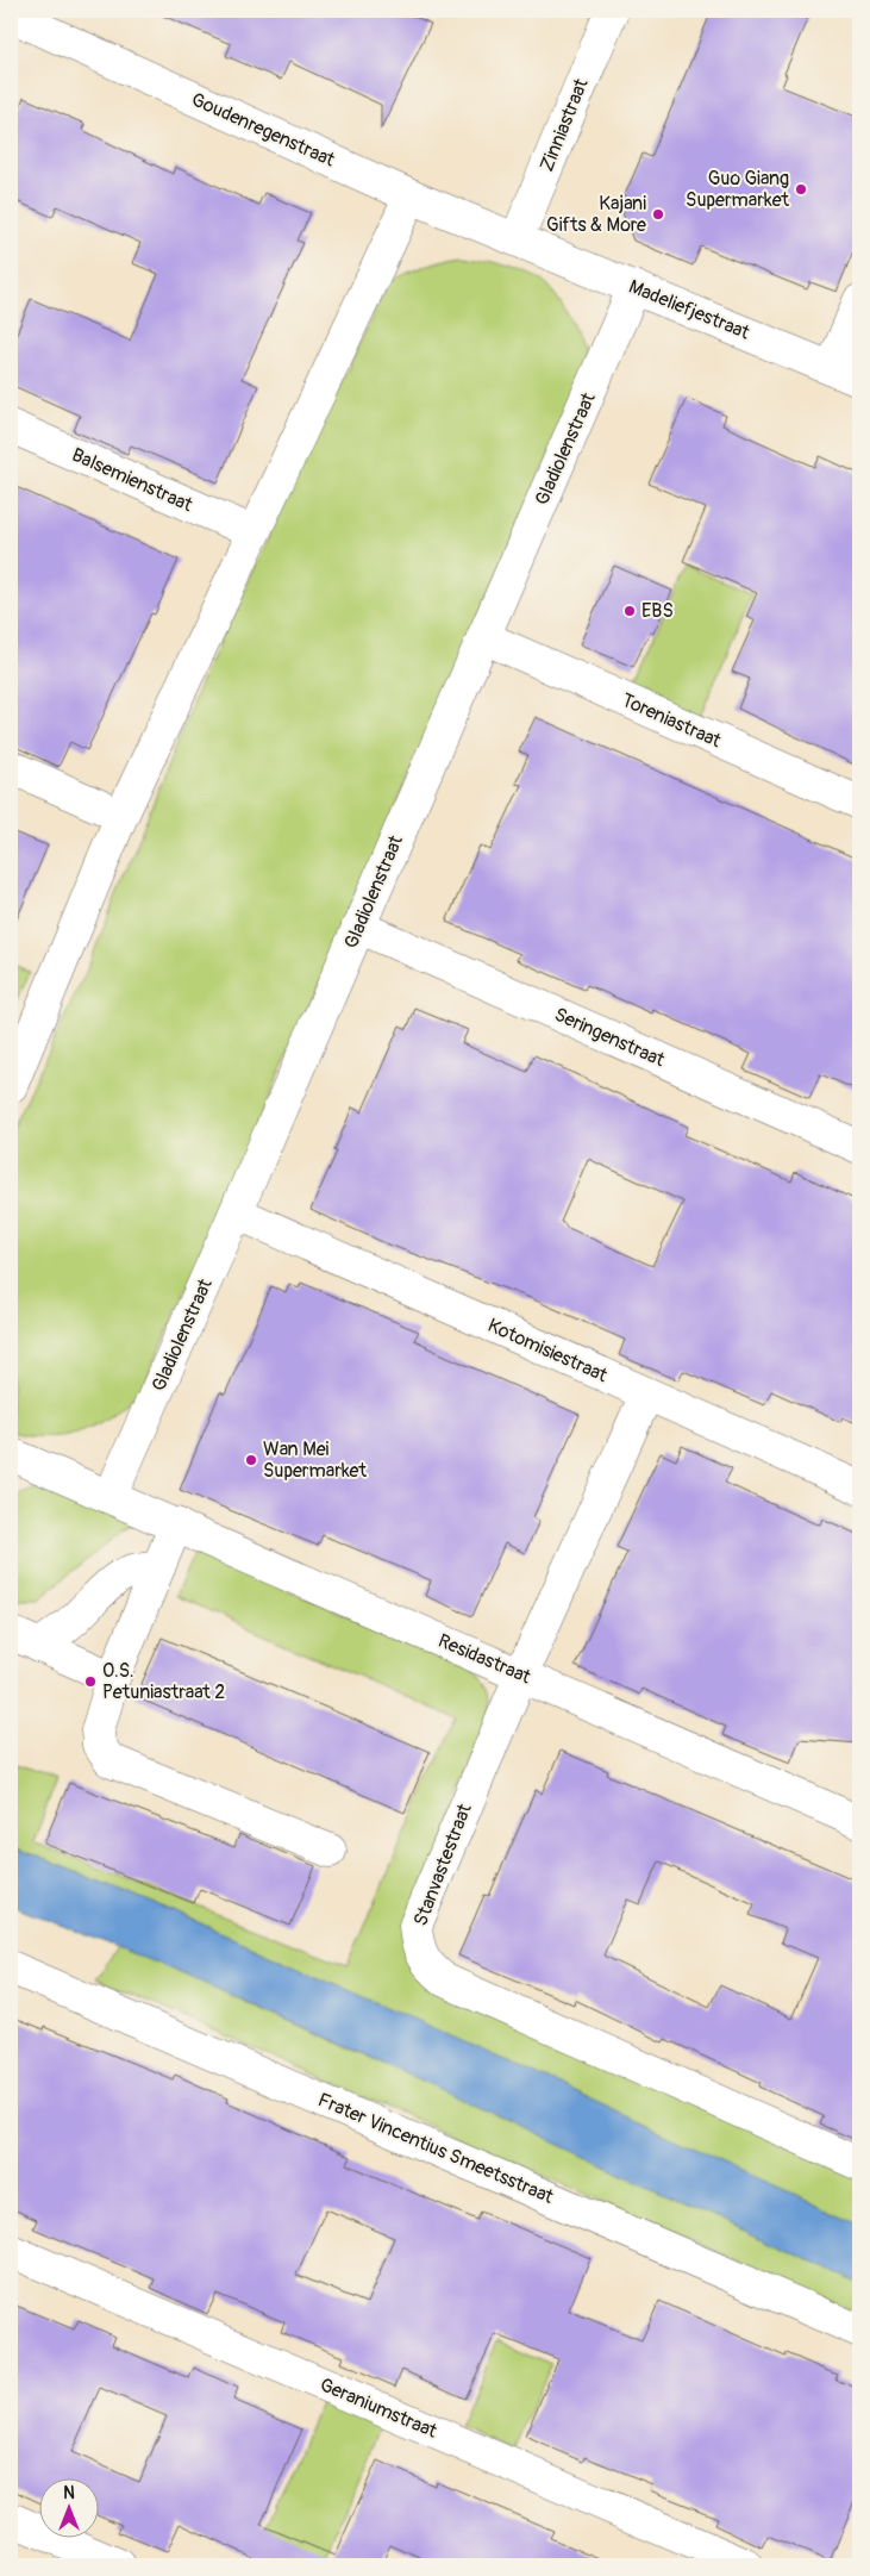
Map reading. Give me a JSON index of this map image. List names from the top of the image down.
{
  "streets": {
    "street": [
      "Zinniastraat",
      "Goudenregenstraat",
      "Madeliefjestraat",
      "Gladiolenstraat",
      "Balsemienstraat",
      "Toreniastraat",
      "Seringenstraat",
      "Kotomisiestraat",
      "Residastraat",
      "Stanvastestraat",
      "Frater Vincentius Smeetsstraat",
      "Geraniumstraat"
    ]
  },
  "crossings": [
    ["Zinniastraat", "Goudenregenstraat"],
    ["Zinniastraat", "Madeliefjestraat"],
    ["Goudenregenstraat", "Madeliefjestraat"],
    ["Madeliefjestraat", "Gladiolenstraat"],
    ["Gladiolenstraat", "Toreniastraat"],
    ["Gladiolenstraat", "Seringenstraat"],
    ["Gladiolenstraat", "Kotomisiestraat"],
    ["Gladiolenstraat", "Residastraat"],
    ["Kotomisiestraat", "Stanvastestraat"],
    ["Residastraat", "Stanvastestraat"]
  ],
  "places": [
    "Guo Giang Supermarket",
    "Kajani Gifts & More",
    "EBS",
    "Wan Mei Supermarket",
    "O.S. Petuniastraat 2"
  ],
  "north": "top"
}
